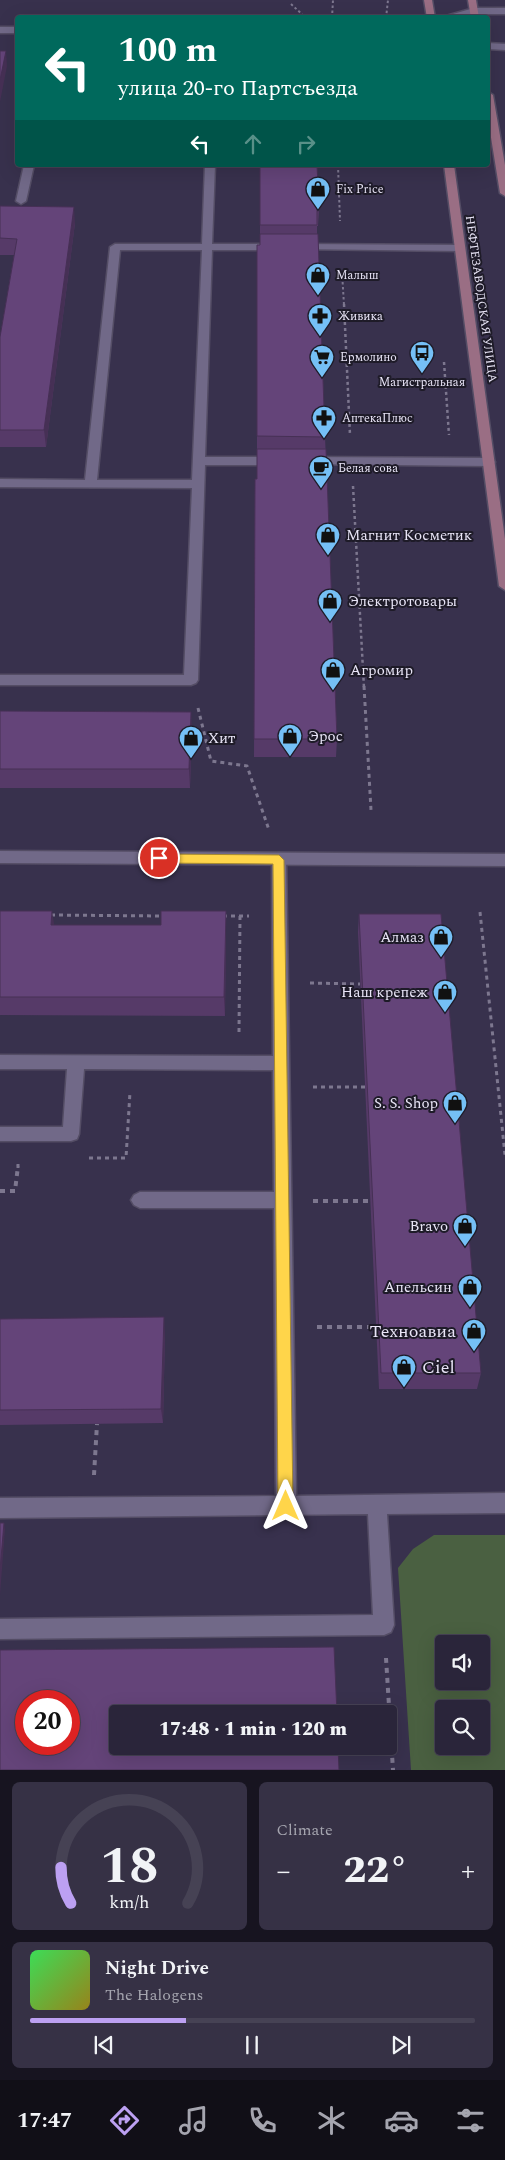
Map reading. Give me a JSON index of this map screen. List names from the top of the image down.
{
  "streets": {
    "main road": ["НЕФТЕЗАВОДСКАЯ УЛИЦА"]
  },
  "places": {
    "shop": [
      "Fix Price",
      "Малыш",
      "Магнит Косметик",
      "Электротовары",
      "Агромир",
      "Эрос",
      "Хит",
      "Алмаз",
      "Наш крепеж",
      "S. S. Shop",
      "Bravo",
      "Апельсин",
      "Техноавиа",
      "Ciel"
    ],
    "pharmacy": ["Живика", "АптекаПлюс"],
    "bus stop": ["Магистральная"],
    "supermarket": ["Ермолино"],
    "cafe": ["Белая сова"]
  },
  "page": {
    "turn": ["100 m", "улица 20-го Партсъезда"],
    "limit": "20",
    "trip": "17:48 · 1 min · 120 m",
    "tile": "Climate",
    "heat": ["−", "22°", "+"],
    "song": ["Night Drive", "The Halogens"],
    "tabs": "17:47",
    "gauge": ["18", "km/h"]
  }
}
